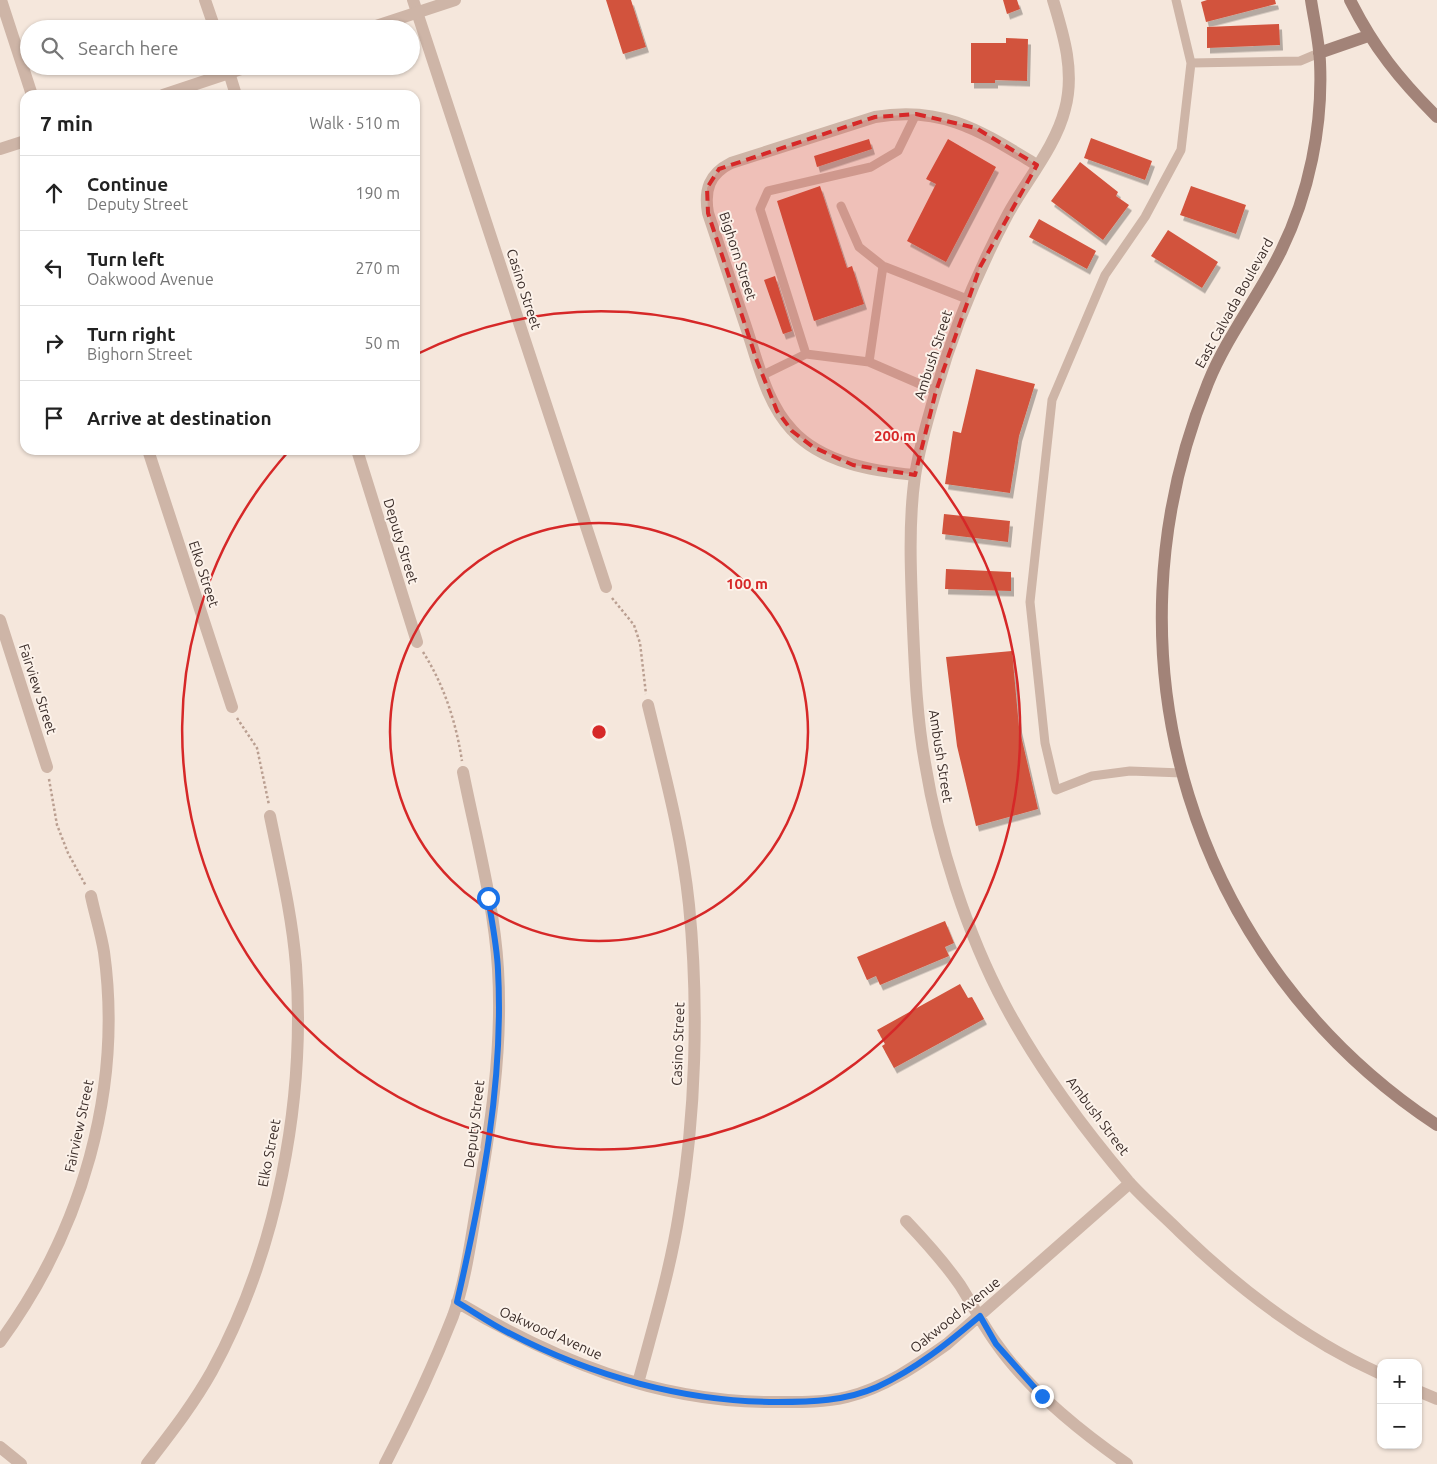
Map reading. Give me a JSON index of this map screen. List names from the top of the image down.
{
  "streets": {
    "main road": ["East Calvada Boulevard"],
    "street": [
      "Bighorn Street",
      "Casino Street",
      "Ambush Street",
      "Deputy Street",
      "Elko Street",
      "Fairview Street",
      "Oakwood Avenue"
    ]
  },
  "crossings": [
    ["Bighorn Street", "Ambush Street"],
    ["Casino Street", "Oakwood Avenue"],
    ["Ambush Street", "Oakwood Avenue"],
    ["Deputy Street", "Oakwood Avenue"]
  ],
  "page": {
    "search": "Search here",
    "heading": ["7 min", "Walk · 510 m"],
    "list": [
      ["Continue", "Deputy Street", "190 m"],
      ["Turn left", "Oakwood Avenue", "270 m"],
      ["Turn right", "Bighorn Street", "50 m"],
      "Arrive at destination"
    ],
    "map_buttons": ["+", "−"]
  },
  "rings": ["200 m", "100 m"]
}
